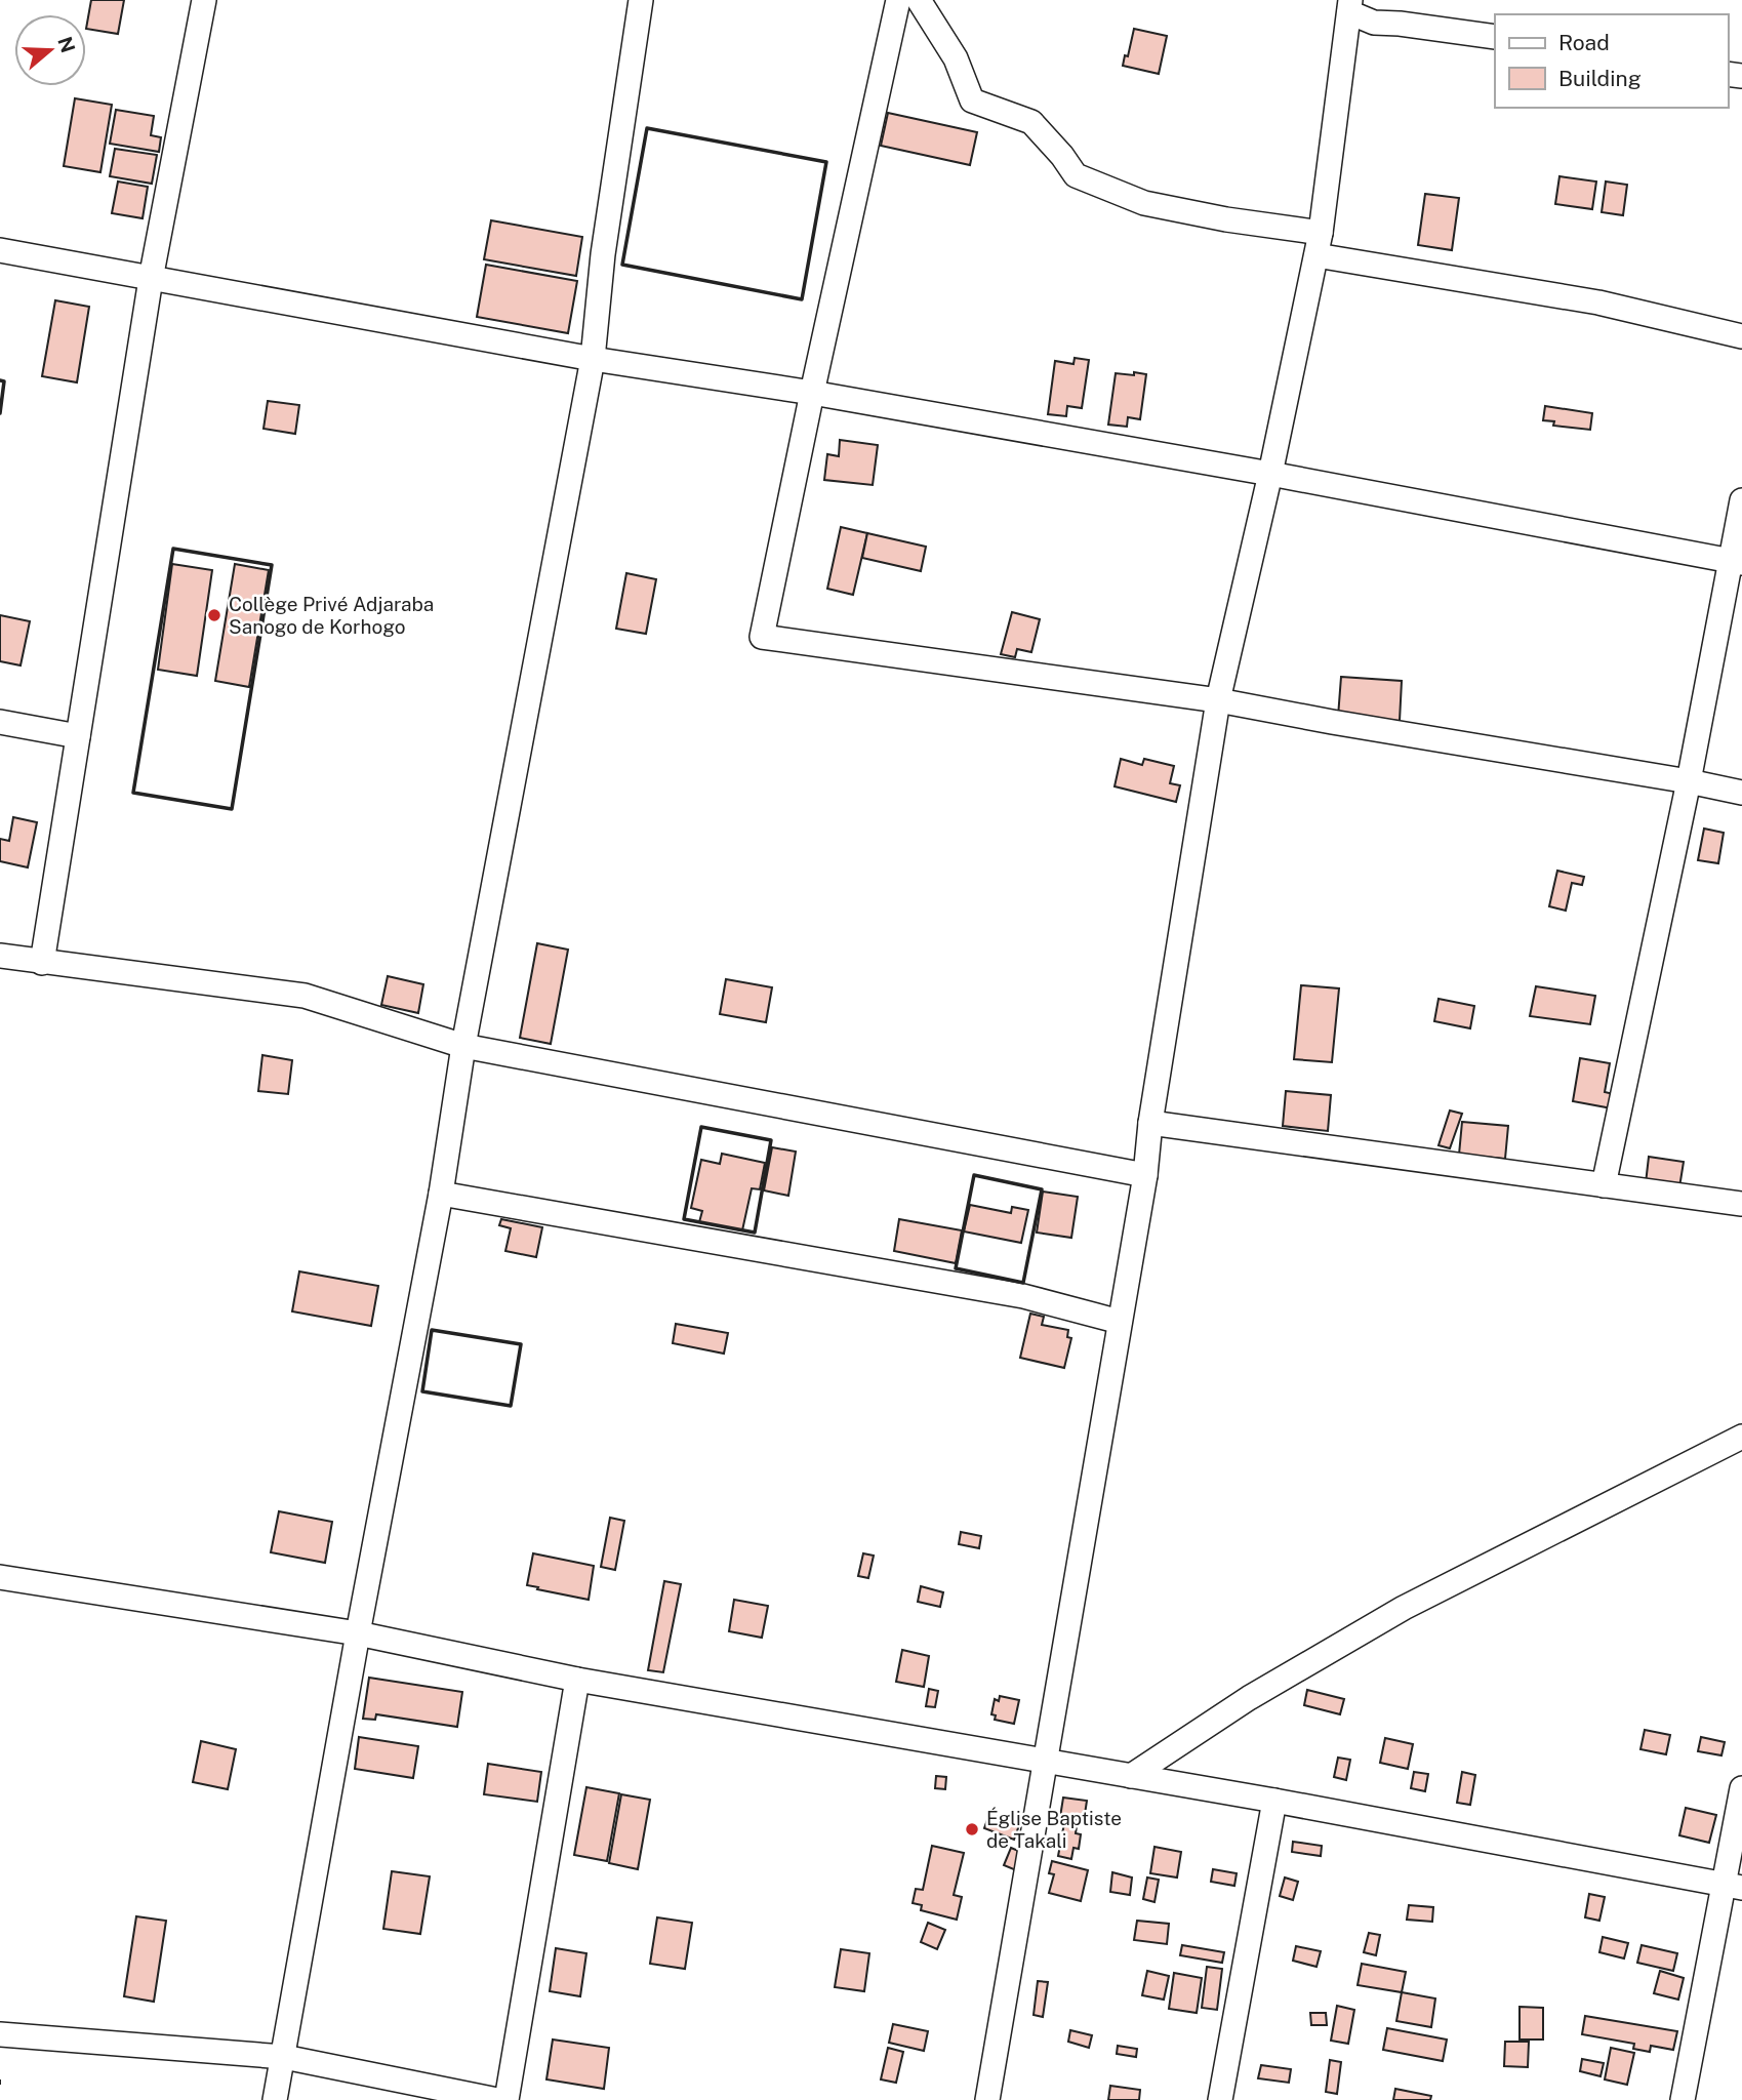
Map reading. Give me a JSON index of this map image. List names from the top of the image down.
{
  "places": ["Collège Privé Adjaraba Sanogo de Korhogo", "Église Baptiste de Takali"],
  "legend": ["Road", "Building"],
  "north": "right"
}
